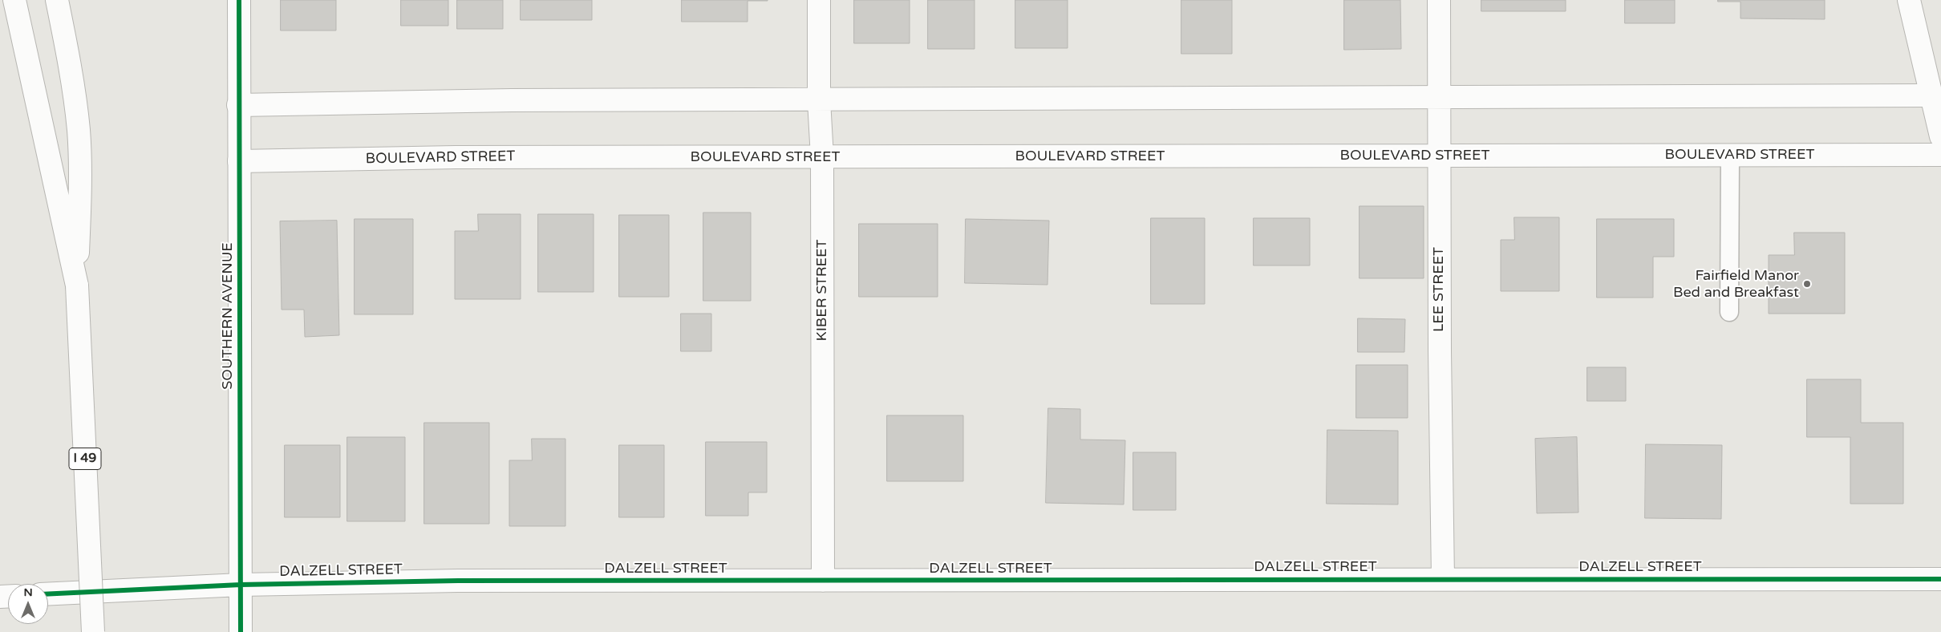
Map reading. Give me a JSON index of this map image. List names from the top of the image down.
{
  "streets": {
    "main road": [
      "BOULEVARD STREET",
      "LEE STREET",
      "KIBER STREET",
      "SOUTHERN AVENUE",
      "I 49",
      "DALZELL STREET"
    ]
  },
  "crossings": [
    ["BOULEVARD STREET", "LEE STREET"],
    ["BOULEVARD STREET", "KIBER STREET"],
    ["BOULEVARD STREET", "SOUTHERN AVENUE"],
    ["LEE STREET", "DALZELL STREET"],
    ["KIBER STREET", "DALZELL STREET"],
    ["SOUTHERN AVENUE", "DALZELL STREET"]
  ],
  "places": ["Fairfield Manor Bed and Breakfast"],
  "north": "top"
}
